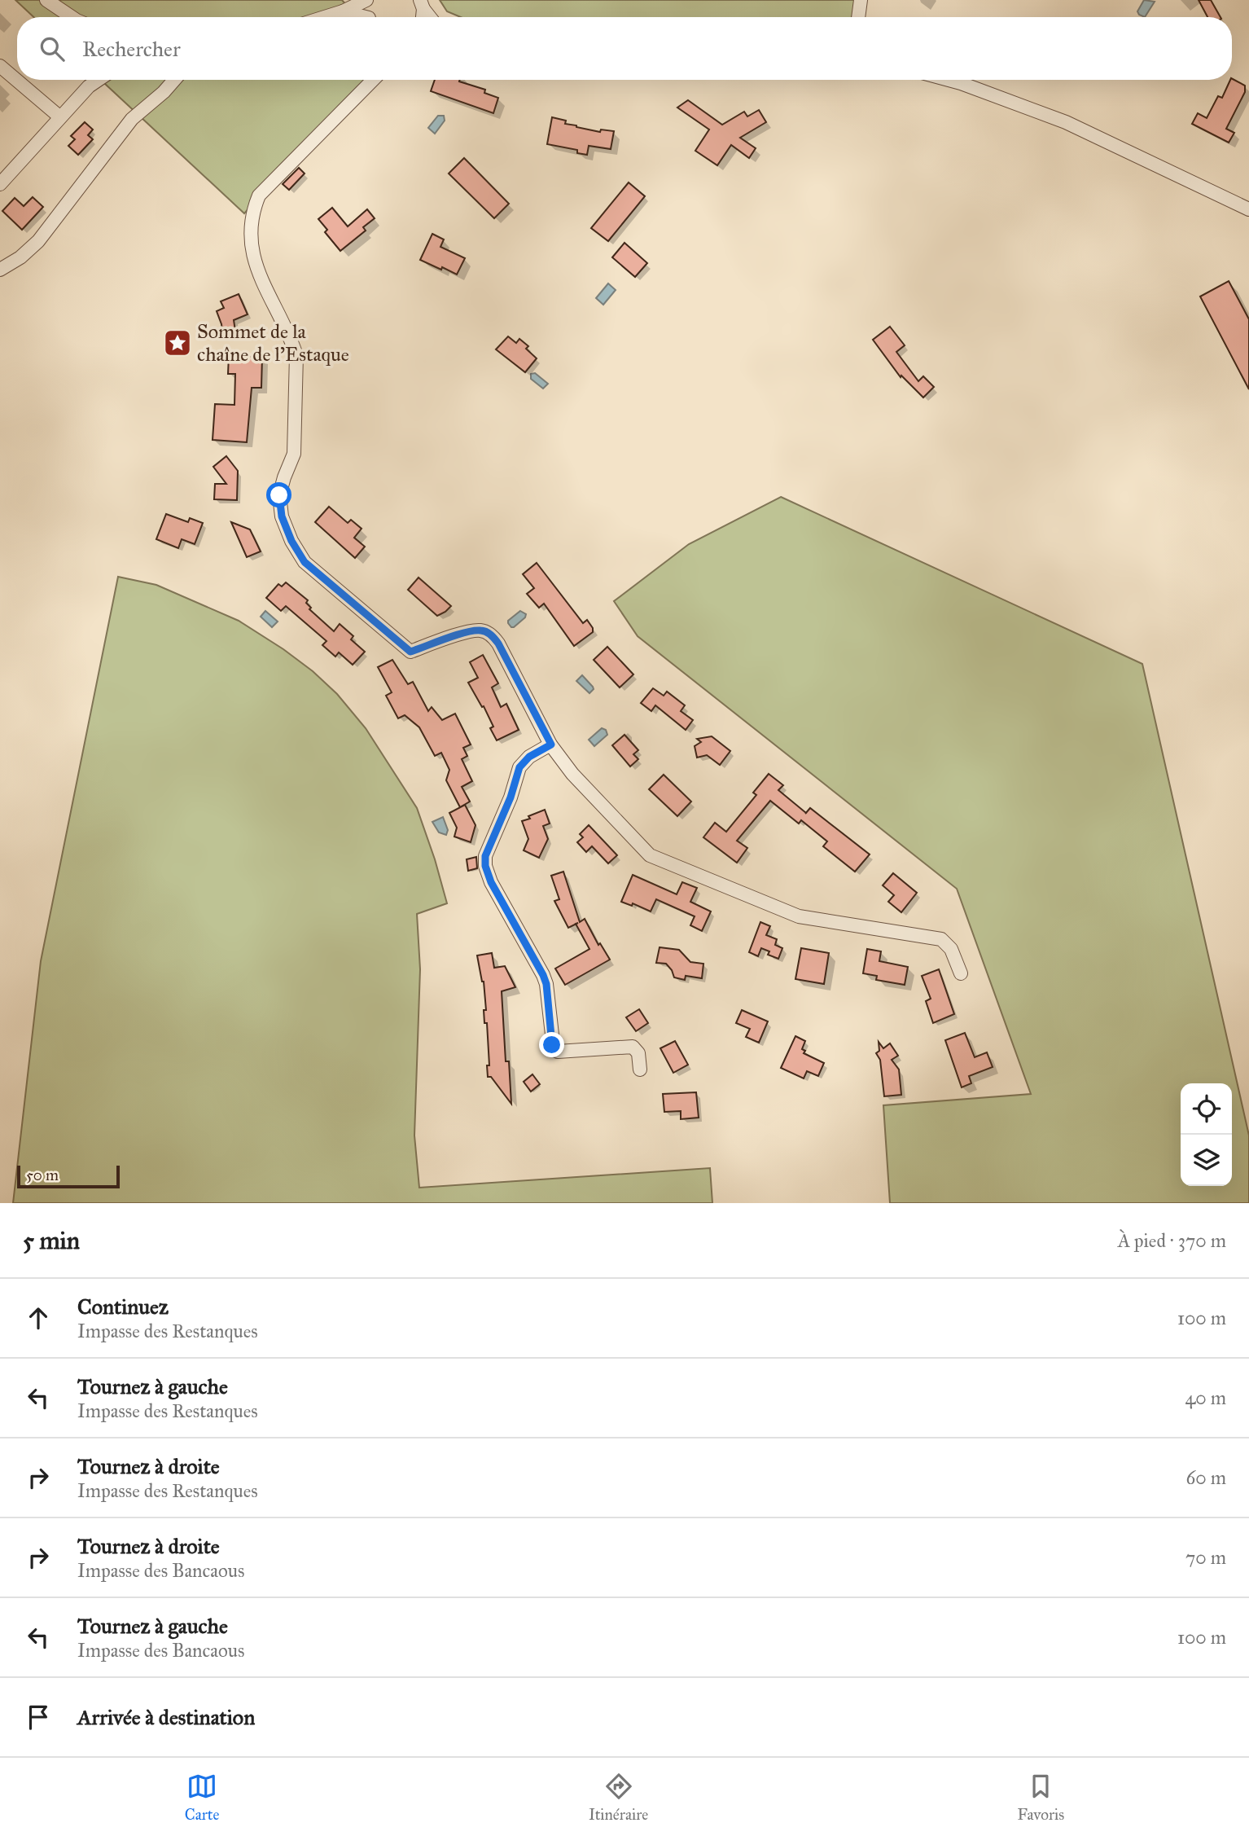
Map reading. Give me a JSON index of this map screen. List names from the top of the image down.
{
  "places": {
    "place": ["Sommet de la chaîne de l'Estaque"]
  },
  "scale_bar": "50 m",
  "page": {
    "search": "Rechercher",
    "scale": "50 m",
    "heading": ["5 min", "À pied · 370 m"],
    "list": [
      ["Continuez", "Impasse des Restanques", "100 m"],
      ["Tournez à gauche", "Impasse des Restanques", "40 m"],
      ["Tournez à droite", "Impasse des Restanques", "60 m"],
      ["Tournez à droite", "Impasse des Bancaous", "70 m"],
      ["Tournez à gauche", "Impasse des Bancaous", "100 m"],
      "Arrivée à destination"
    ],
    "nav": ["Carte", "Itinéraire", "Favoris"]
  }
}
